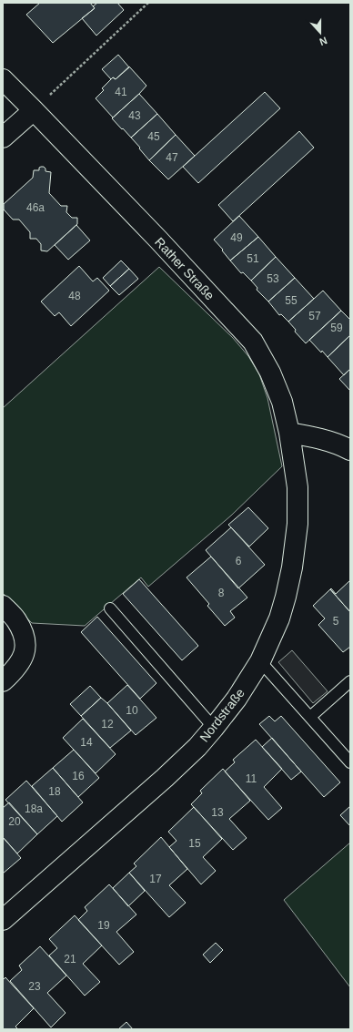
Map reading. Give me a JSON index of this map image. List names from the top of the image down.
{
  "streets": {
    "street": ["Rather Straße", "Nordstraße"]
  },
  "crossings": [
    ["Rather Straße", "Nordstraße"]
  ],
  "house_numbers": [
    "41",
    "43",
    "45",
    "47",
    "46a",
    "49",
    "51",
    "53",
    "48",
    "55",
    "57",
    "59",
    "6",
    "8",
    "5",
    "10",
    "12",
    "14",
    "16",
    "11",
    "18",
    "18a",
    "13",
    "20",
    "15",
    "17",
    "19",
    "21",
    "23"
  ],
  "north": "bottom"
}
